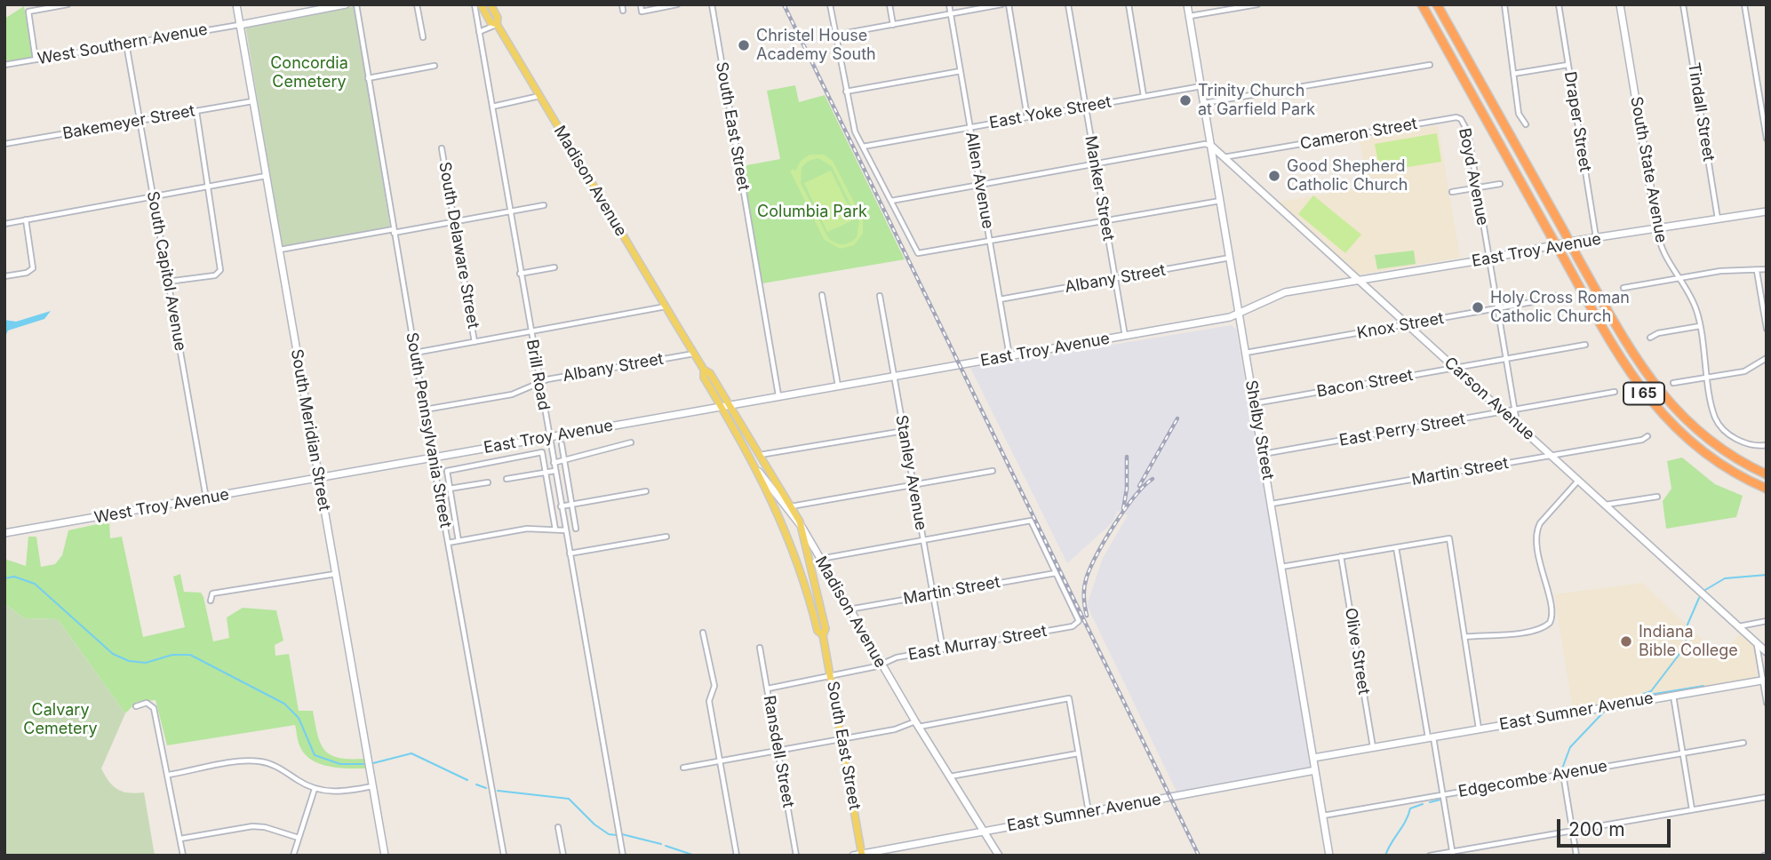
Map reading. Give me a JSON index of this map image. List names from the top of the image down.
{
  "streets": {
    "highway": ["I 65"],
    "main road": [
      "South East Street",
      "South State Avenue",
      "Madison Avenue",
      "East Troy Avenue",
      "Carson Avenue",
      "South Meridian Street",
      "Shelby Street",
      "West Troy Avenue",
      "East Sumner Avenue"
    ],
    "street": [
      "West Southern Avenue",
      "Tindall Street",
      "East Yoke Street",
      "Draper Street",
      "Bakemeyer Street",
      "Cameron Street",
      "Boyd Avenue",
      "Allen Avenue",
      "Manker Street",
      "South Delaware Street",
      "South Capitol Avenue",
      "Albany Street",
      "Knox Street",
      "Brill Road",
      "Bacon Street",
      "South Pennsylvania Street",
      "East Perry Street",
      "Martin Street",
      "Stanley Avenue",
      "East Murray Street",
      "Olive Street",
      "Ransdell Street",
      "Edgecombe Avenue"
    ]
  },
  "crossings": [
    ["West Southern Avenue", "South Capitol Avenue"],
    ["West Southern Avenue", "South Meridian Street"],
    ["Tindall Street", "East Troy Avenue"],
    ["East Yoke Street", "Allen Avenue"],
    ["East Yoke Street", "Manker Street"],
    ["East Yoke Street", "Shelby Street"],
    ["Draper Street", "East Troy Avenue"],
    ["Bakemeyer Street", "South Capitol Avenue"],
    ["Bakemeyer Street", "South Meridian Street"],
    ["South East Street", "Madison Avenue"],
    ["South East Street", "East Troy Avenue"],
    ["South East Street", "East Murray Street"],
    ["South East Street", "East Sumner Avenue"],
    ["Cameron Street", "Boyd Avenue"],
    ["Cameron Street", "Carson Avenue"],
    ["South State Avenue", "East Troy Avenue"],
    ["Boyd Avenue", "East Troy Avenue"],
    ["Boyd Avenue", "Knox Street"],
    ["Boyd Avenue", "Bacon Street"],
    ["Boyd Avenue", "Carson Avenue"],
    ["Boyd Avenue", "East Perry Street"],
    ["Allen Avenue", "East Troy Avenue"],
    ["Allen Avenue", "Albany Street"],
    ["Madison Avenue", "East Troy Avenue"],
    ["Madison Avenue", "Albany Street"],
    ["Madison Avenue", "Martin Street"],
    ["Madison Avenue", "East Murray Street"],
    ["Madison Avenue", "East Sumner Avenue"],
    ["Manker Street", "East Troy Avenue"],
    ["Manker Street", "Albany Street"],
    ["East Troy Avenue", "Brill Road"],
    ["East Troy Avenue", "Carson Avenue"],
    ["East Troy Avenue", "South Meridian Street"],
    ["East Troy Avenue", "South Pennsylvania Street"],
    ["East Troy Avenue", "Shelby Street"],
    ["East Troy Avenue", "Stanley Avenue"],
    ["East Troy Avenue", "West Troy Avenue"],
    ["South Capitol Avenue", "West Troy Avenue"],
    ["Albany Street", "Brill Road"],
    ["Albany Street", "South Pennsylvania Street"],
    ["Albany Street", "Shelby Street"],
    ["Knox Street", "Carson Avenue"],
    ["Knox Street", "Shelby Street"],
    ["Bacon Street", "Carson Avenue"],
    ["Bacon Street", "Shelby Street"],
    ["Carson Avenue", "Shelby Street"],
    ["Carson Avenue", "East Perry Street"],
    ["Carson Avenue", "Martin Street"],
    ["South Meridian Street", "West Troy Avenue"],
    ["Shelby Street", "East Perry Street"],
    ["Shelby Street", "Martin Street"],
    ["Shelby Street", "East Sumner Avenue"],
    ["Shelby Street", "Edgecombe Avenue"],
    ["Martin Street", "Stanley Avenue"],
    ["Martin Street", "East Murray Street"],
    ["Stanley Avenue", "East Murray Street"],
    ["East Murray Street", "Ransdell Street"],
    ["Olive Street", "East Sumner Avenue"]
  ],
  "parks": ["Concordia Cemetery", "Columbia Park", "Calvary Cemetery"],
  "places": [
    "Christel House Academy South",
    "Trinity Church at Garfield Park",
    "Good Shepherd Catholic Church",
    "Holy Cross Roman Catholic Church",
    "Indiana Bible College"
  ],
  "scale_bar": "200 m"
}
